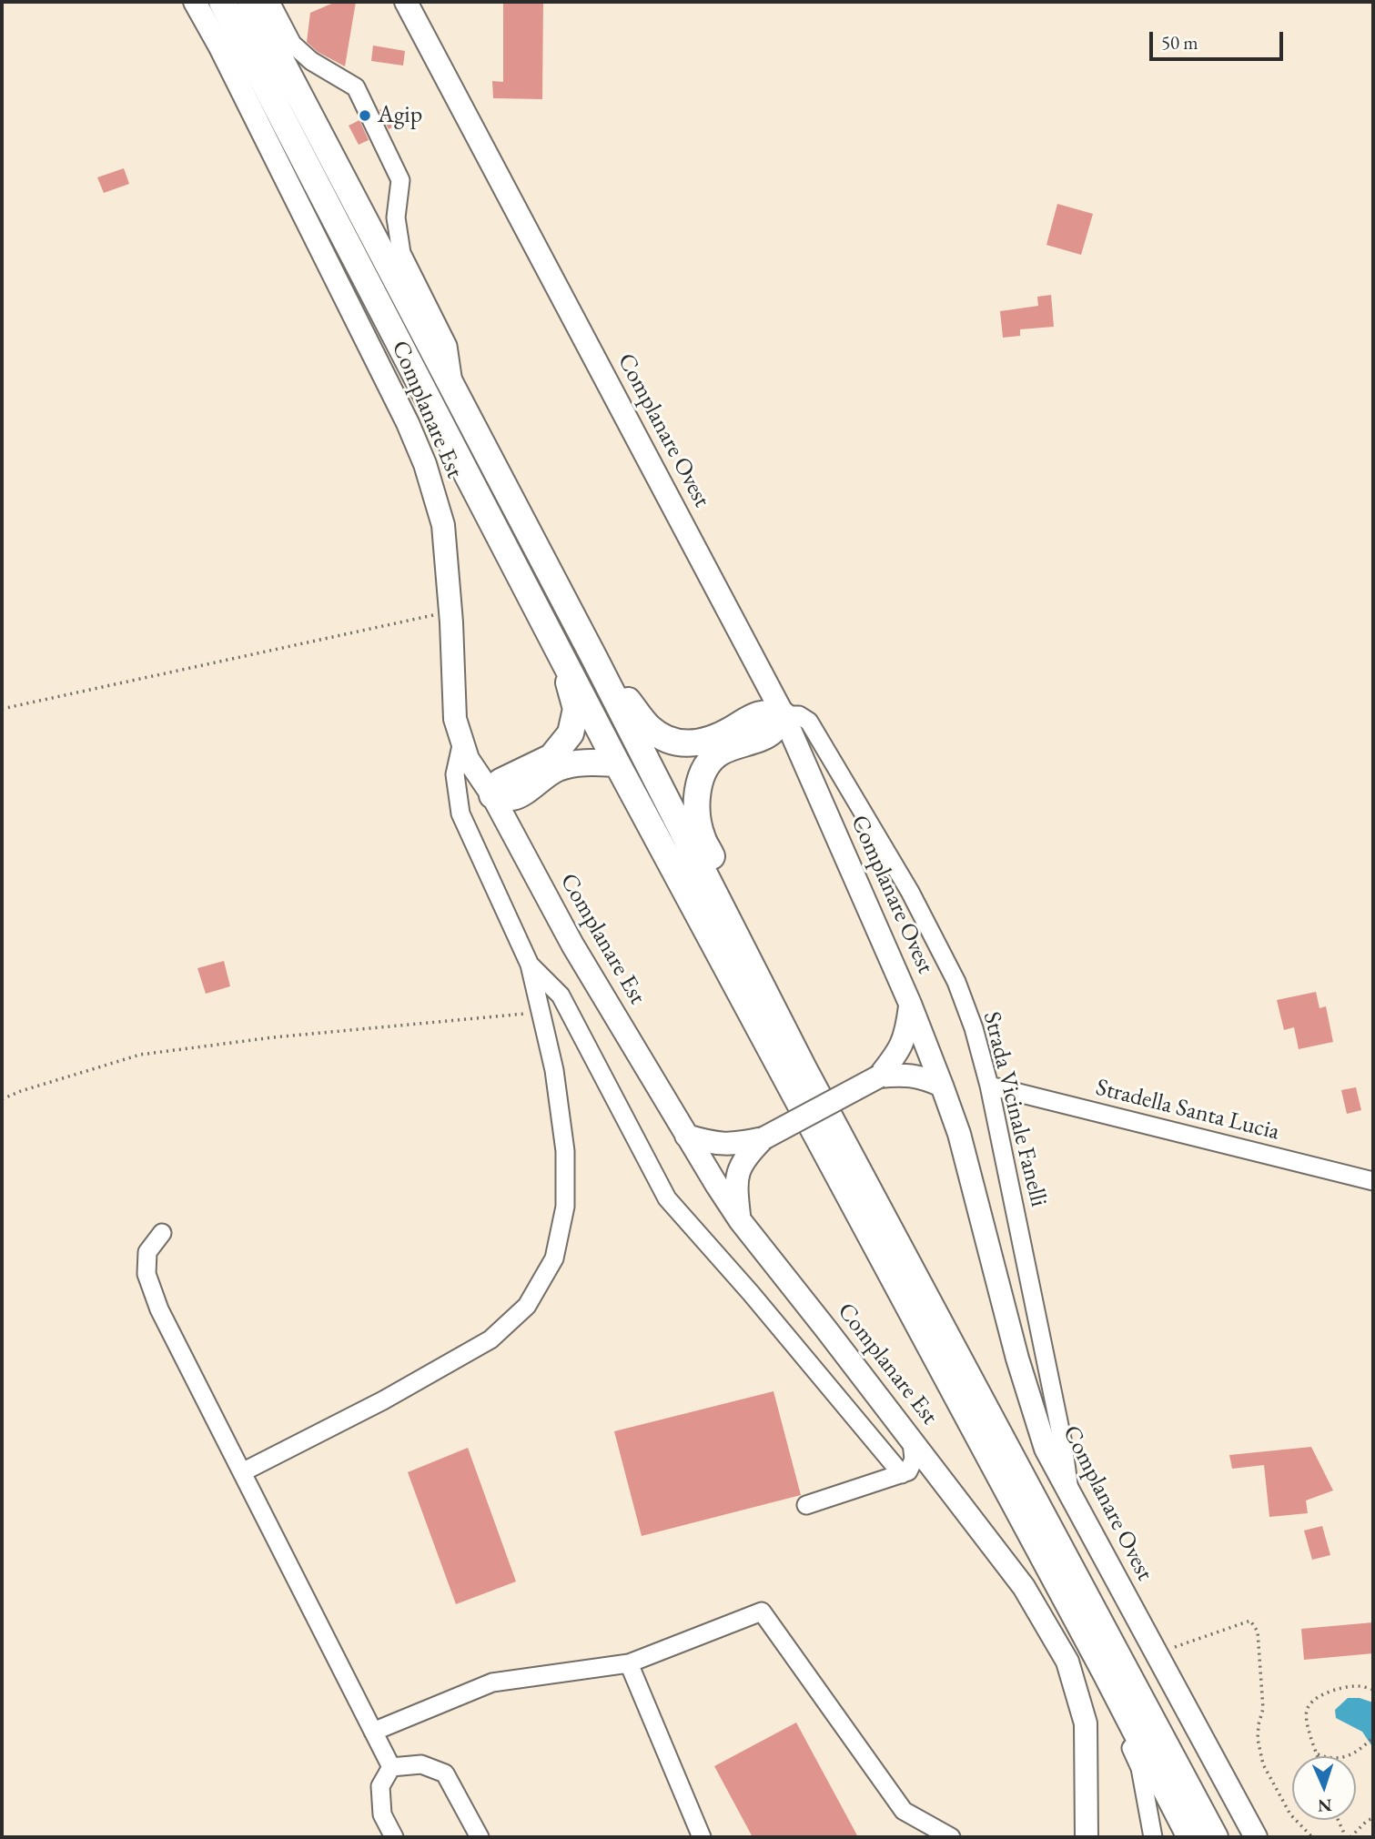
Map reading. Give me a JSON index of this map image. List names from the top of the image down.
{
  "streets": {
    "main road": ["Complanare Est", "Complanare Ovest"],
    "street": ["Strada Vicinale Fanelli", "Stradella Santa Lucia"]
  },
  "crossings": [
    ["Complanare Ovest", "Strada Vicinale Fanelli"],
    ["Strada Vicinale Fanelli", "Stradella Santa Lucia"]
  ],
  "places": ["Agip"],
  "scale_bar": "50 m",
  "north": "bottom"
}
